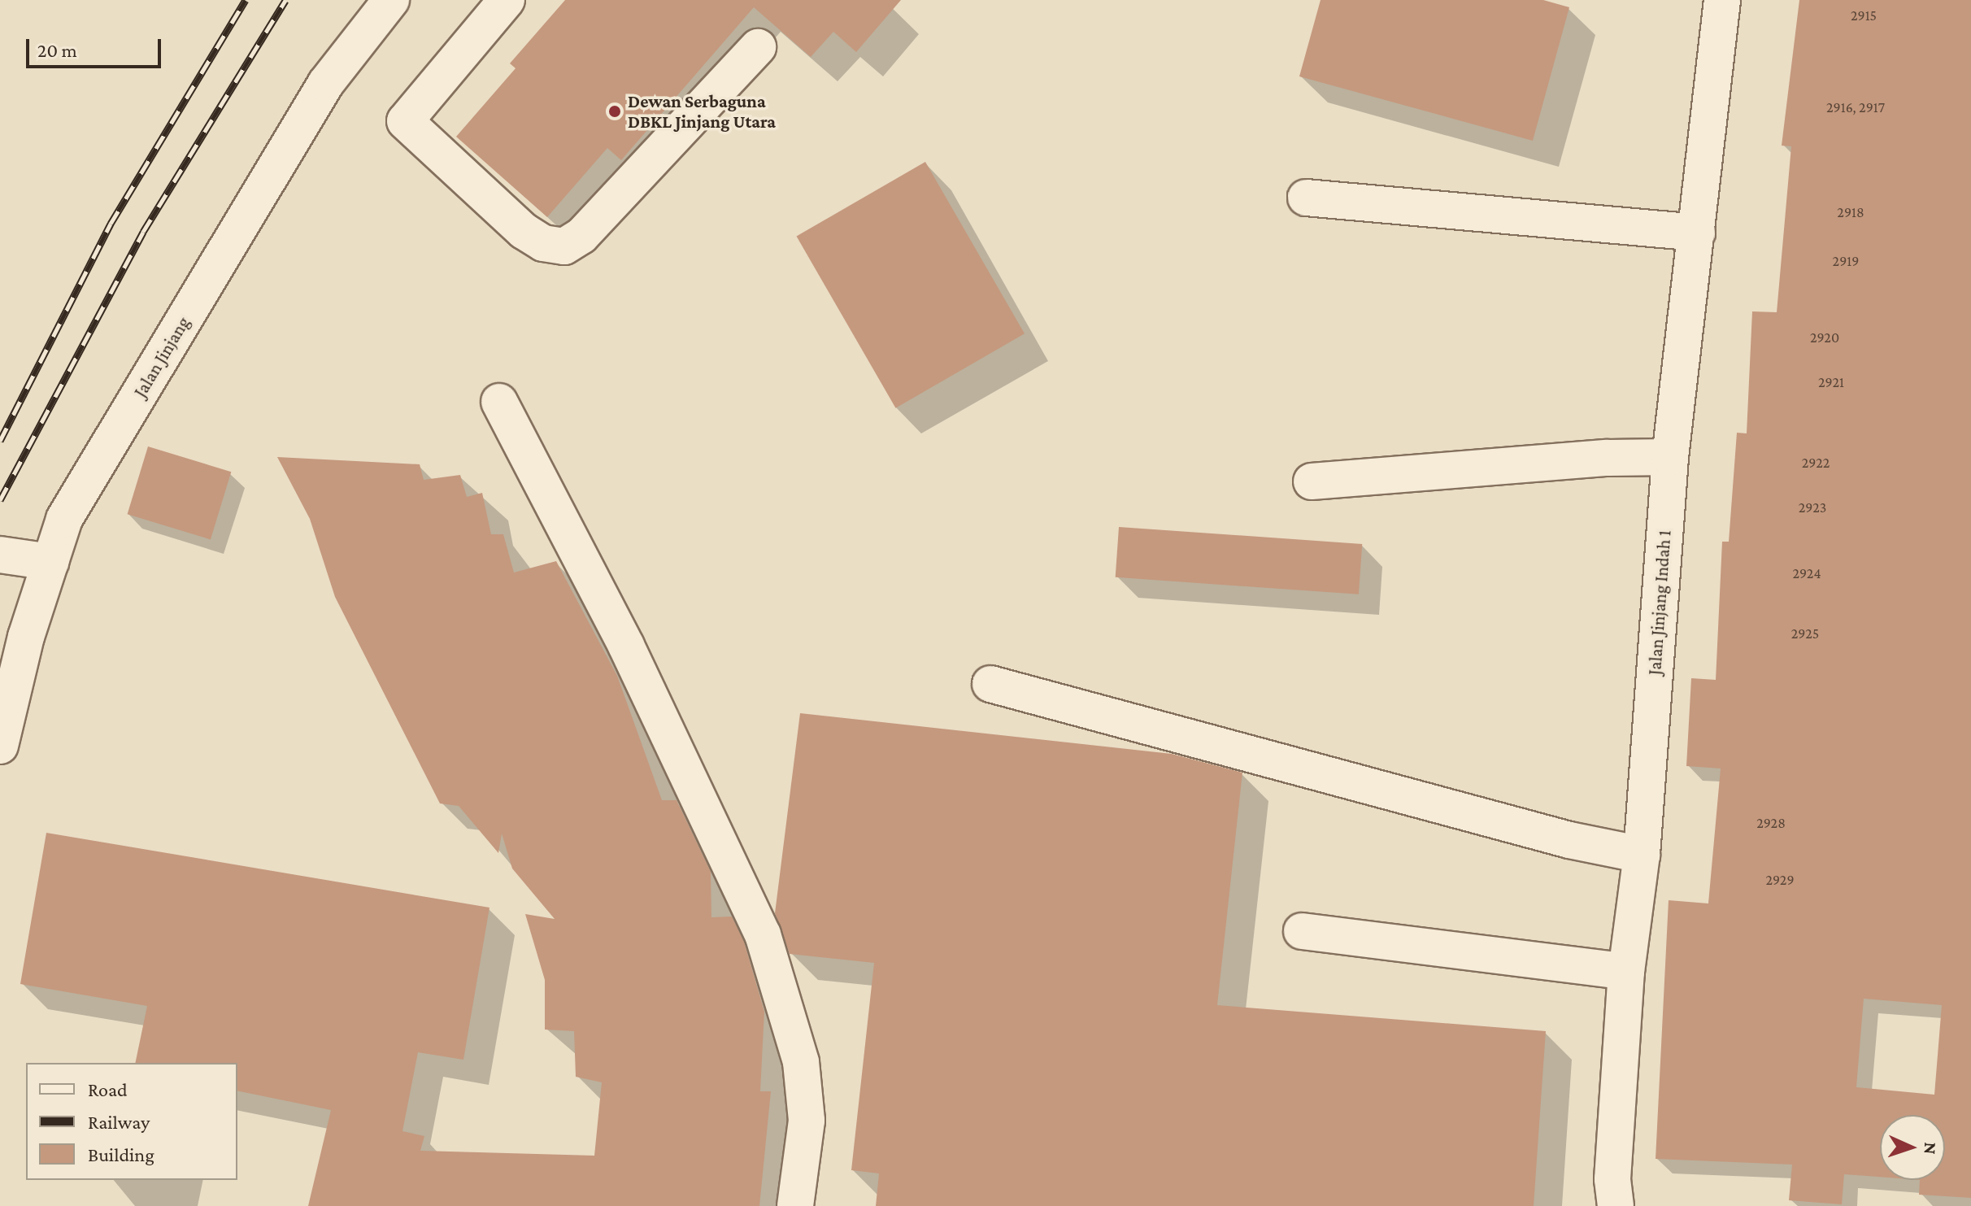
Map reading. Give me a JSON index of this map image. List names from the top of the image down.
{
  "streets": {
    "street": ["Jalan Jinjang", "Jalan Jinjang Indah 1"]
  },
  "places": ["Dewan Serbaguna DBKL Jinjang Utara"],
  "house_numbers": [
    "2915",
    "2916, 2917",
    "2918",
    "2919",
    "2920",
    "2921",
    "2922",
    "2923",
    "2924",
    "2925",
    "2928",
    "2929"
  ],
  "legend": ["Road", "Railway", "Building"],
  "scale_bar": "20 m",
  "north": "right"
}
